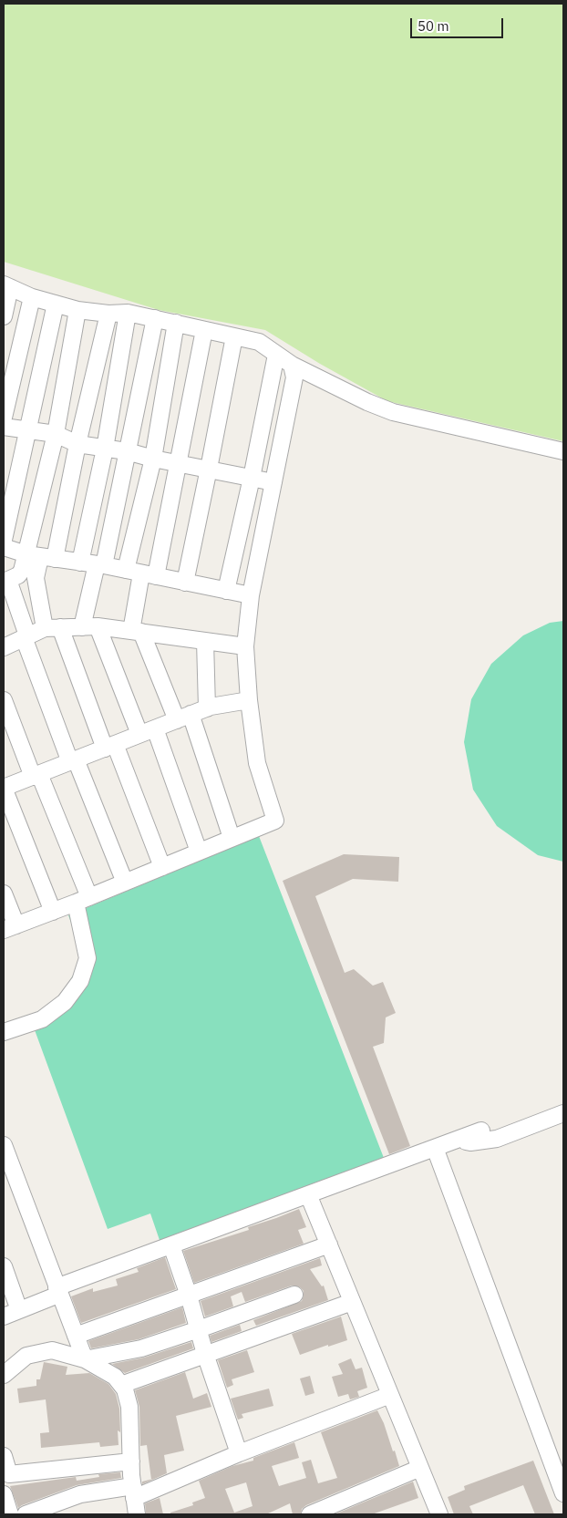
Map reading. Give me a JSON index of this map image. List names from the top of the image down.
{
  "scale_bar": "50 m"
}
